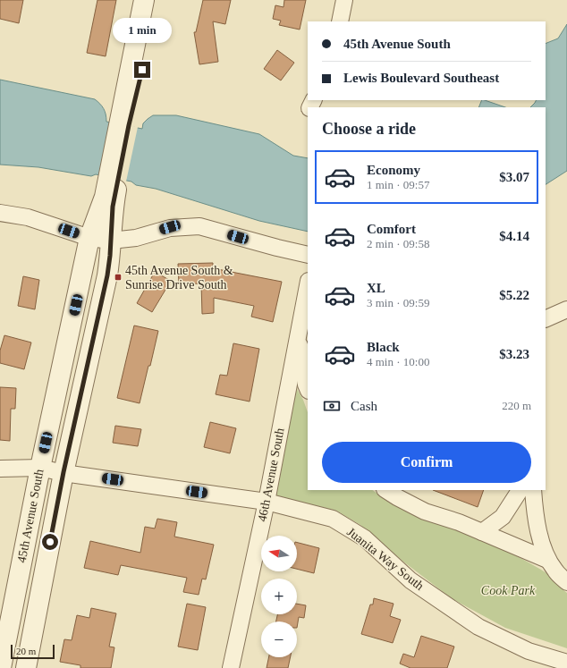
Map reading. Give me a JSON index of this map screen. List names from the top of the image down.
{
  "streets": {
    "street": ["46th Avenue South", "45th Avenue South", "Juanita Way South"]
  },
  "crossings": [
    ["46th Avenue South", "Juanita Way South"],
    ["45th Avenue South", "Juanita Way South"]
  ],
  "parks": ["Cook Park"],
  "places": {
    "transit": ["45th Avenue South & Sunrise Drive South"]
  },
  "scale_bar": "20 m",
  "north": "left",
  "page": {
    "bubble": "1 min",
    "banner": ["45th Avenue South", "Lewis Boulevard Southeast"],
    "heading": "Choose a ride",
    "list": [
      {
        "name": "Economy",
        "note": "1 min · 09:57",
        "value": "$3.07"
      },
      {
        "name": "Comfort",
        "note": "2 min · 09:58",
        "value": "$4.14"
      },
      {
        "name": "XL",
        "note": "3 min · 09:59",
        "value": "$5.22"
      },
      {
        "name": "Black",
        "note": "4 min · 10:00",
        "value": "$3.23"
      }
    ],
    "pay": ["Cash", "220 m"],
    "buttons": "Confirm",
    "map_buttons": ["+", "−"],
    "scale": "20 m"
  }
}
